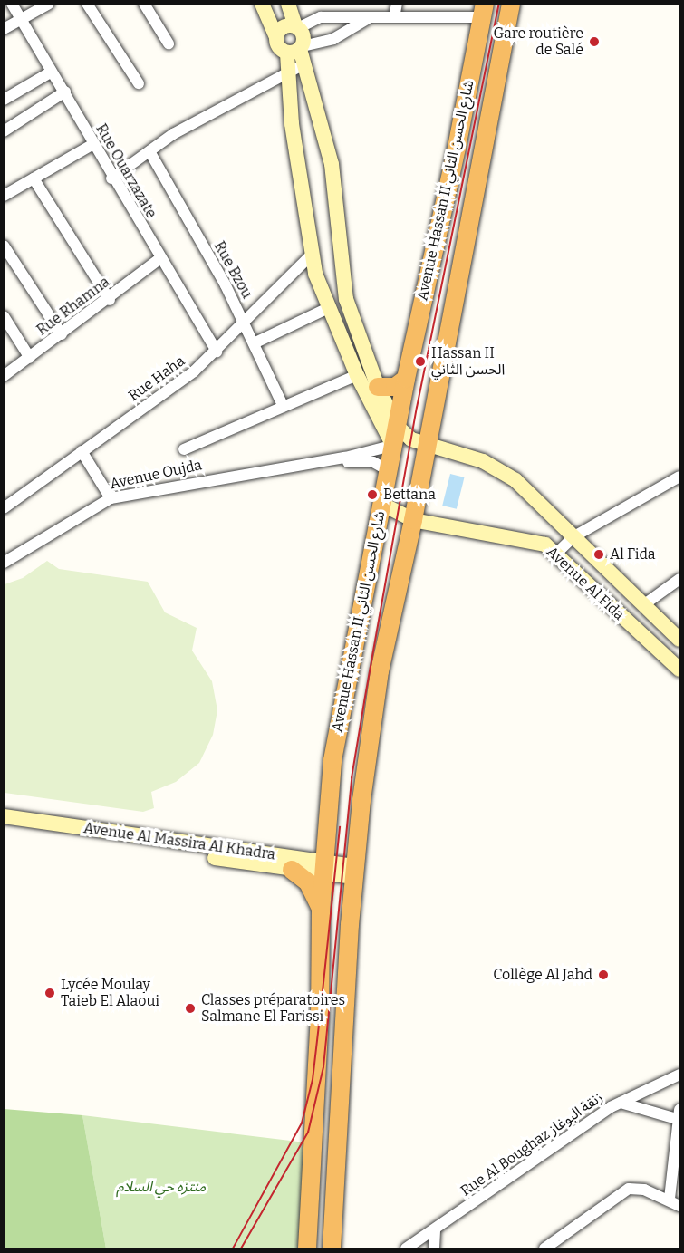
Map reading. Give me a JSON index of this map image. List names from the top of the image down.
{
  "streets": {
    "highway": ["Avenue Hassan II شارع الحسن الثاني"],
    "main road": ["Avenue Al Fida", "Avenue Al Massira Al Khadra"],
    "street": [
      "Rue Ouarzazate",
      "Rue Bzou",
      "Rue Rhamna",
      "Rue Haha",
      "Avenue Oujda",
      "Rue Al Boughaz زنقة البوغاز"
    ]
  },
  "crossings": [
    ["Rue Ouarzazate", "Rue Rhamna"],
    ["Rue Ouarzazate", "Rue Haha"],
    ["Avenue Hassan II شارع الحسن الثاني", "Avenue Oujda"],
    ["Avenue Hassan II شارع الحسن الثاني", "Avenue Al Fida"],
    ["Avenue Hassan II شارع الحسن الثاني", "Avenue Al Massira Al Khadra"],
    ["Rue Bzou", "Rue Haha"],
    ["Avenue Oujda", "Avenue Al Fida"]
  ],
  "parks": ["منتزه حي السلام"],
  "places": [
    "Gare routière de Salé",
    "Hassan II الحسن الثاني",
    "Bettana",
    "Al Fida",
    "Collège Al Jahd",
    "Lycée Moulay Taieb El Alaoui",
    "Classes préparatoires Salmane El Farissi"
  ]
}
